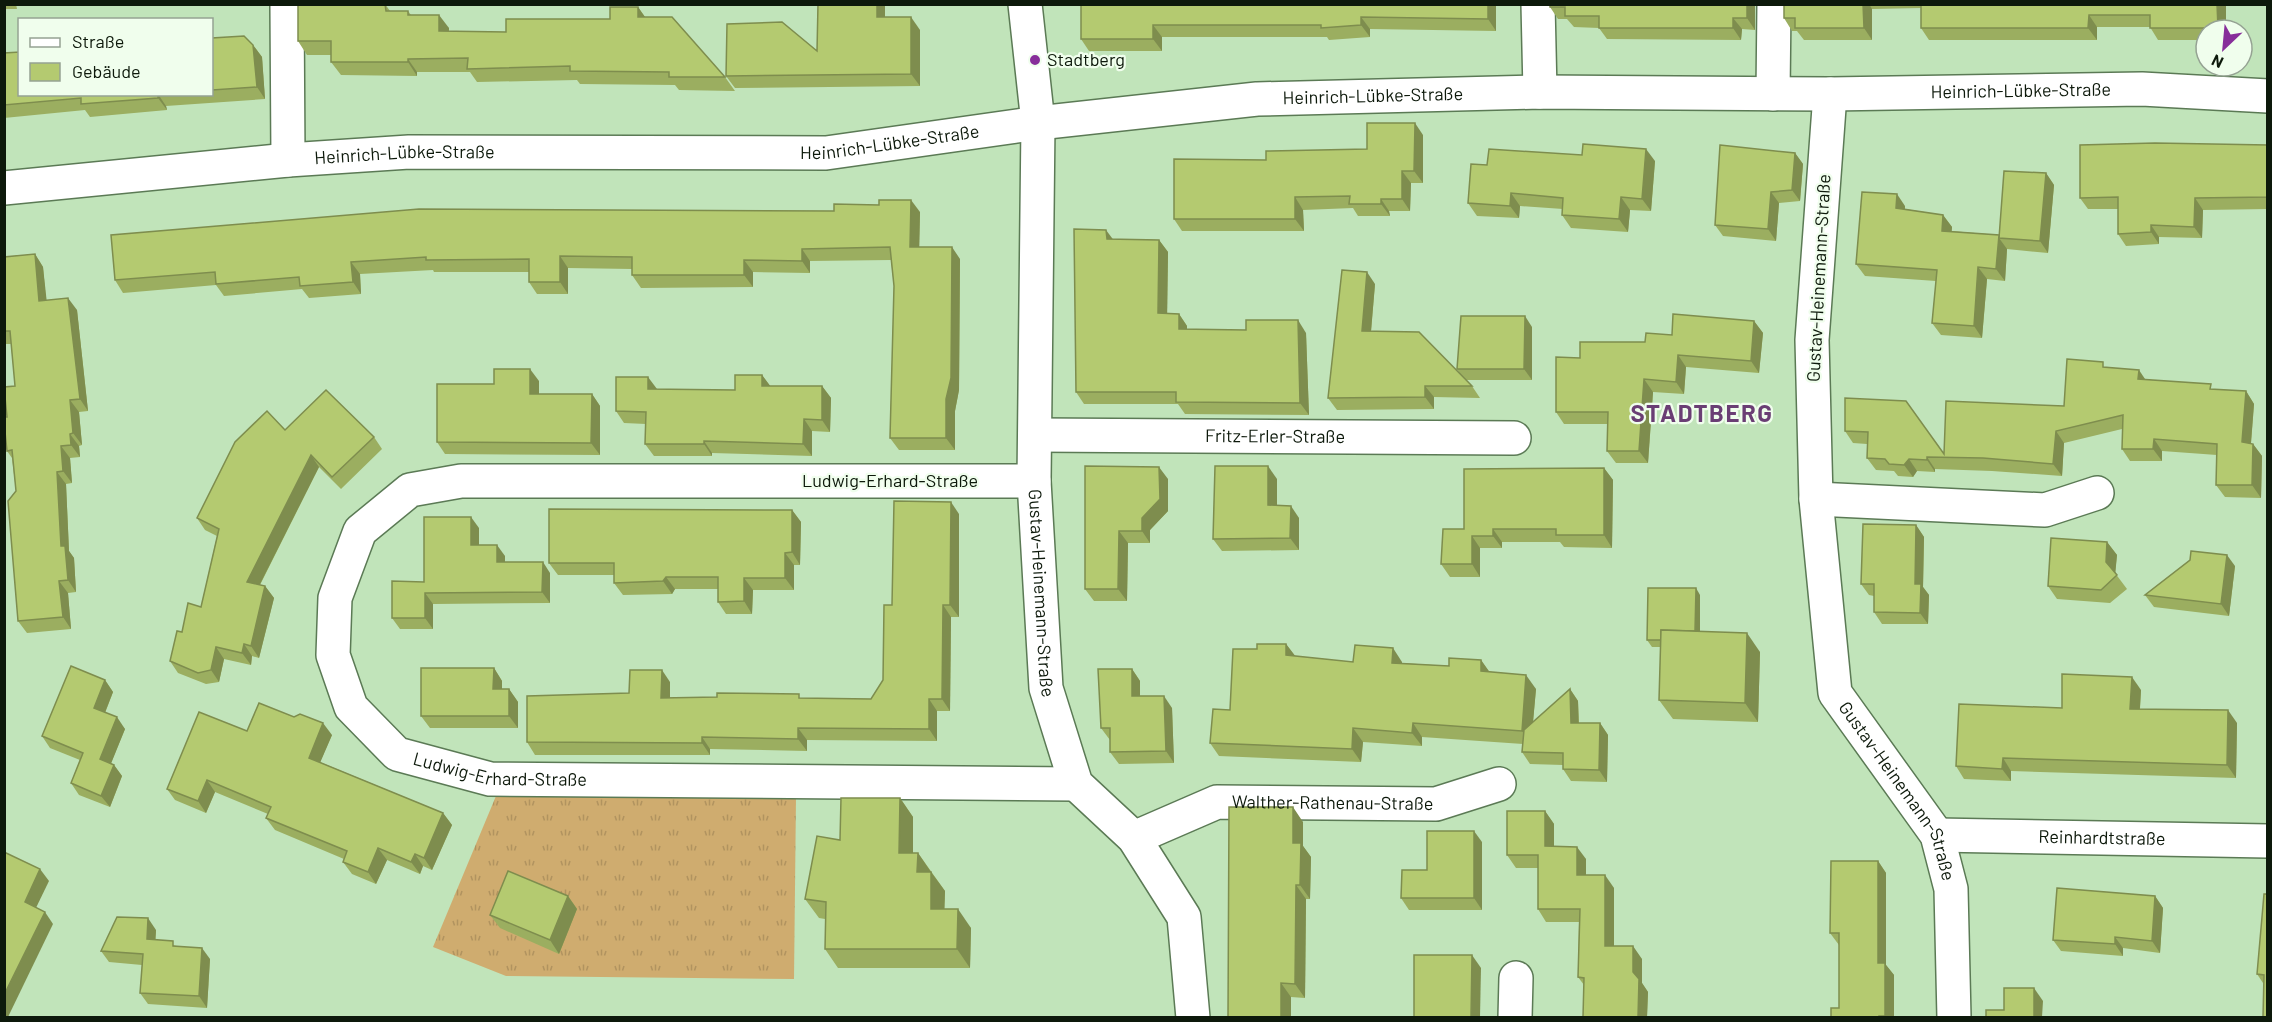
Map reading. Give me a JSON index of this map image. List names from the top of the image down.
{
  "streets": {
    "street": [
      "Heinrich-Lübke-Straße",
      "Gustav-Heinemann-Straße",
      "Fritz-Erler-Straße",
      "Ludwig-Erhard-Straße",
      "Walther-Rathenau-Straße",
      "Reinhardtstraße"
    ]
  },
  "crossings": [
    ["Heinrich-Lübke-Straße", "Gustav-Heinemann-Straße"],
    ["Gustav-Heinemann-Straße", "Fritz-Erler-Straße"],
    ["Gustav-Heinemann-Straße", "Ludwig-Erhard-Straße"],
    ["Gustav-Heinemann-Straße", "Walther-Rathenau-Straße"],
    ["Gustav-Heinemann-Straße", "Reinhardtstraße"]
  ],
  "districts": ["STADTBERG"],
  "places": ["Stadtberg"],
  "legend": ["Straße", "Gebäude"],
  "north": "bottom left"
}
